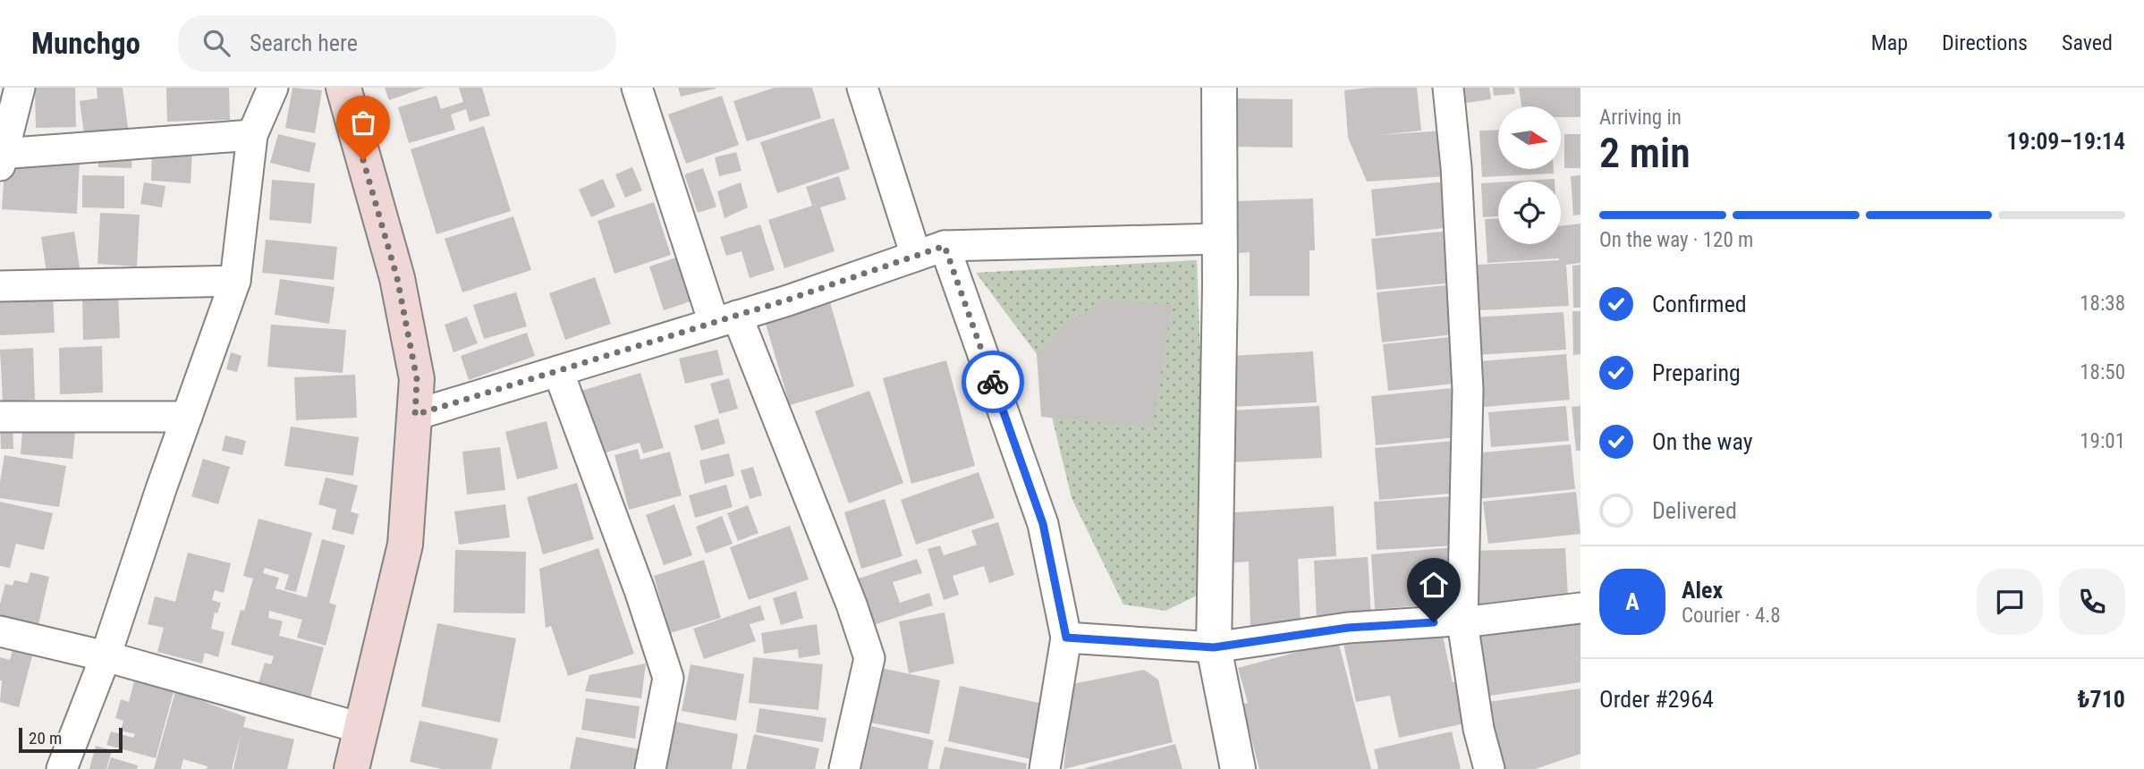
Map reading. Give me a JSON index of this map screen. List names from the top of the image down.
{
  "scale_bar": "20 m",
  "north": "right",
  "page": {
    "header": "Munchgo",
    "search": "Search here",
    "nav": ["Map", "Directions", "Saved"],
    "heading": ["2 min", "Arriving in", "19:09–19:14"],
    "panel": [
      "Alex",
      "Courier · 4.8",
      "Order #2964",
      "₺710"
    ],
    "bar": "On the way · 120 m",
    "list": [
      ["Confirmed", "18:38"],
      ["Preparing", "18:50"],
      ["On the way", "19:01"],
      "Delivered"
    ],
    "round": "A",
    "scale": "20 m"
  }
}
